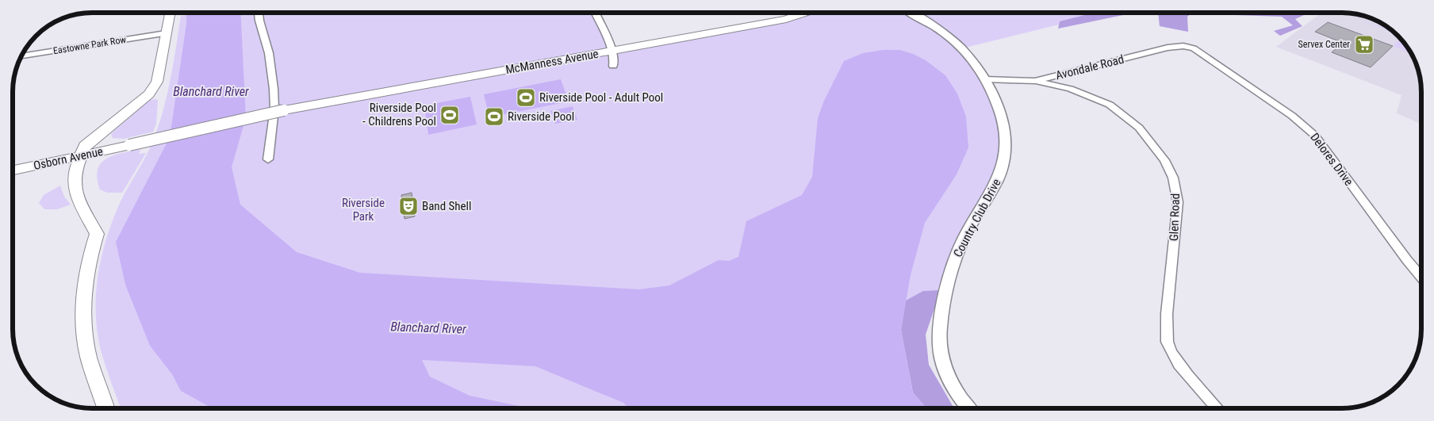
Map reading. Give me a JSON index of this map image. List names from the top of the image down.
{
  "streets": {
    "main road": ["McManness Avenue", "Osborn Avenue"],
    "street": [
      "Eastowne Park Row",
      "Avondale Road",
      "Delores Drive",
      "Glen Road",
      "Country Club Drive"
    ]
  },
  "crossings": [
    ["McManness Avenue", "Osborn Avenue"],
    ["Avondale Road", "Delores Drive"],
    ["Avondale Road", "Glen Road"],
    ["Avondale Road", "Country Club Drive"]
  ],
  "water": ["Blanchard River"],
  "parks": ["Riverside Park"],
  "places": {
    "supermarket": ["Servex Center"],
    "sports": ["Riverside Pool - Adult Pool", "Riverside Pool - Childrens Pool", "Riverside Pool"],
    "theatre": ["Band Shell"]
  }
}
